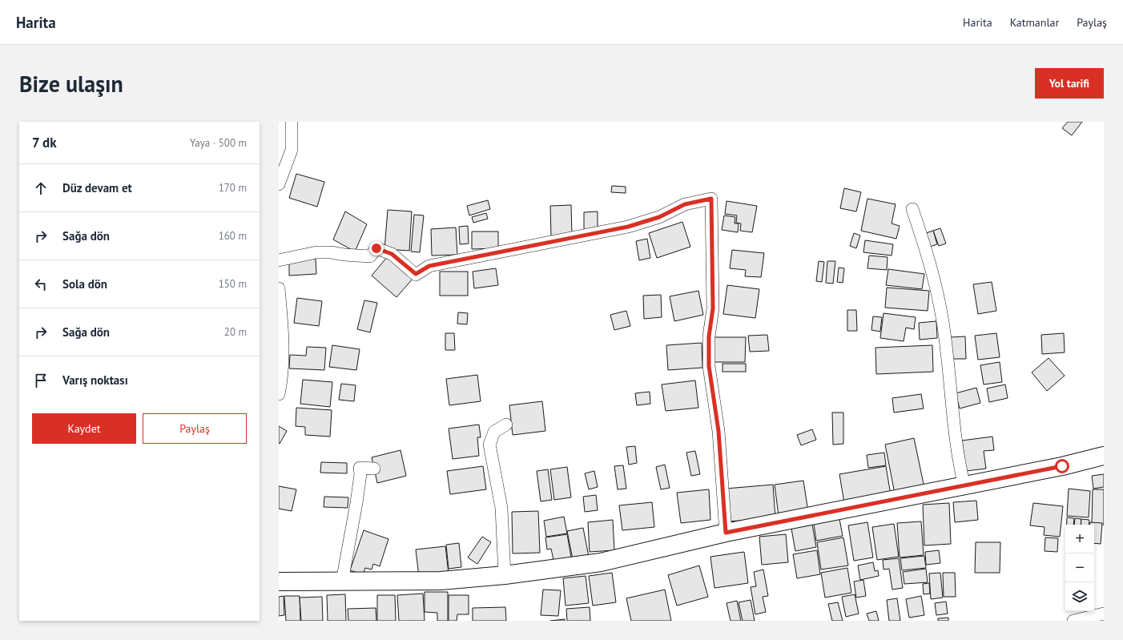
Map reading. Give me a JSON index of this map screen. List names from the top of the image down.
{
  "page": {
    "header": "Harita",
    "nav": ["Harita", "Katmanlar", "Paylaş"],
    "buttons": [
      "Yol tarifi",
      ["Kaydet", "Paylaş"]
    ],
    "title": "Bize ulaşın",
    "heading": ["7 dk", "Yaya · 500 m"],
    "list": [
      ["Düz devam et", "170 m"],
      ["Sağa dön", "160 m"],
      ["Sola dön", "150 m"],
      ["Sağa dön", "20 m"],
      "Varış noktası"
    ],
    "map_buttons": ["+", "−"]
  }
}
